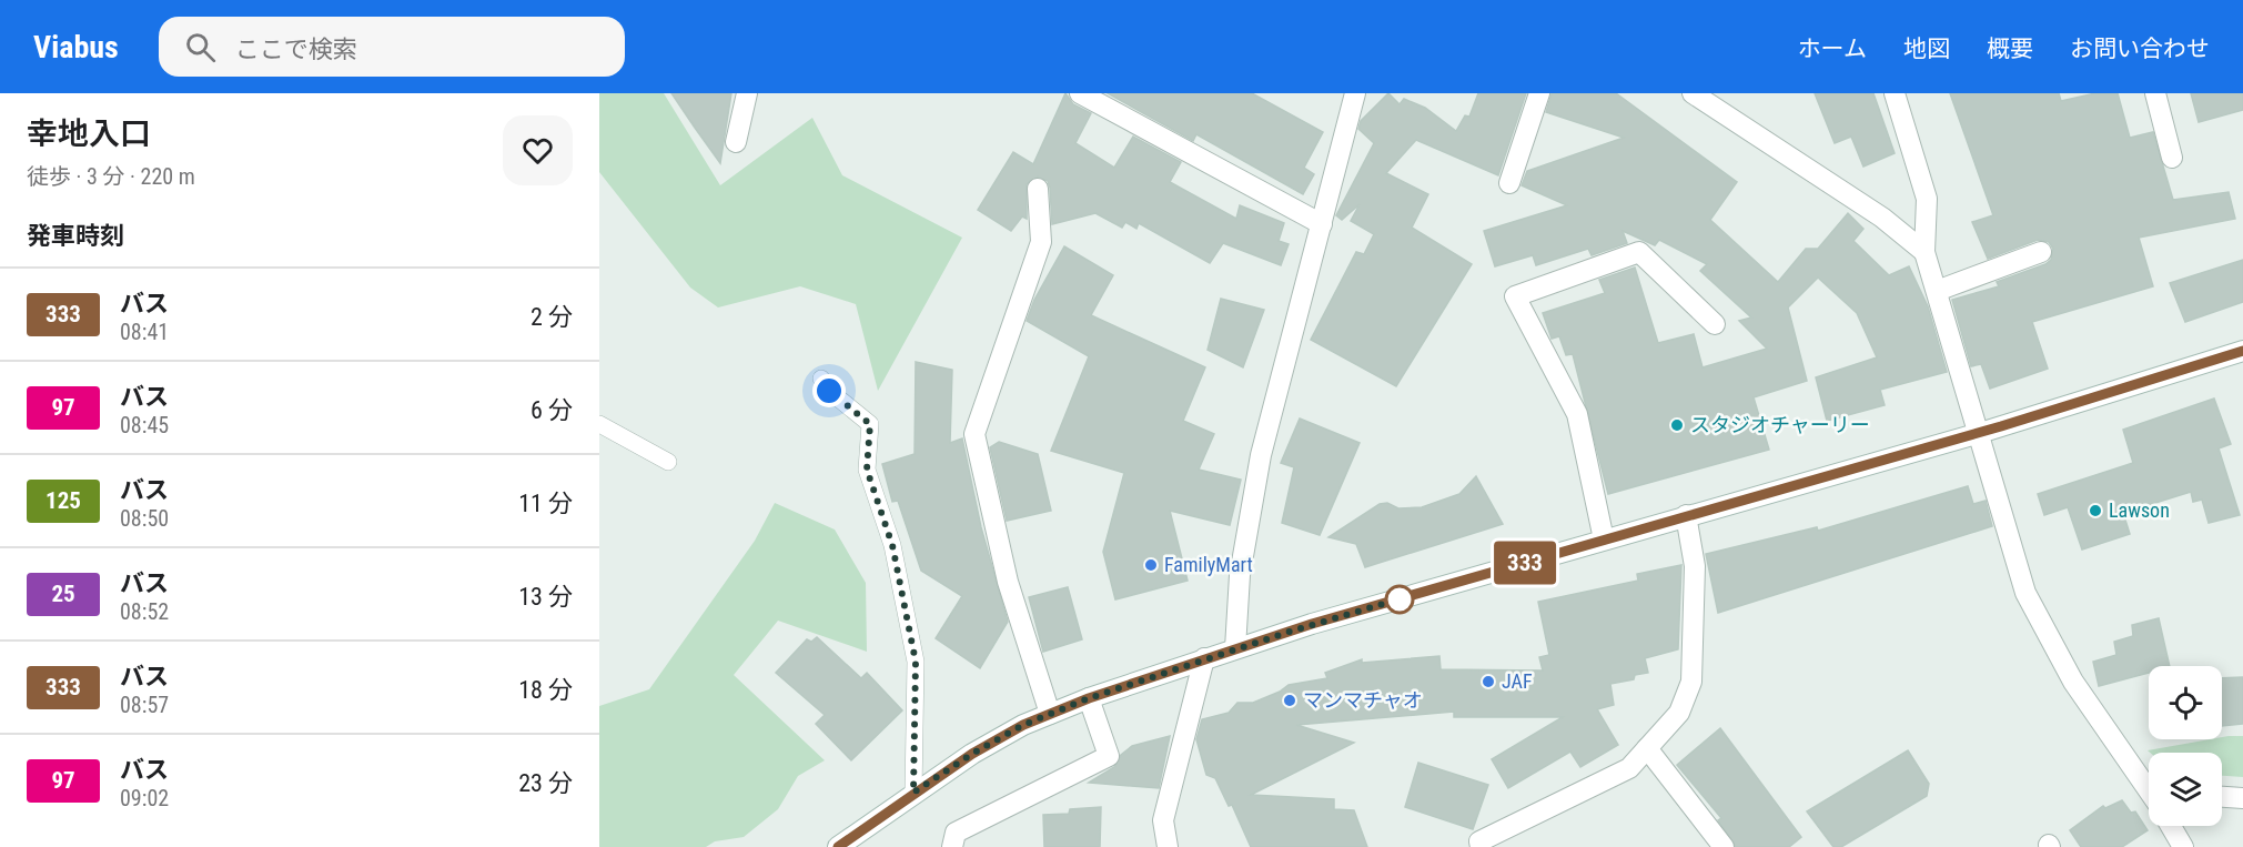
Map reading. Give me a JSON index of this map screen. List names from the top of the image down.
{
  "places": [
    "スタジオチャーリー",
    "Lawson",
    "FamilyMart",
    "JAF",
    "マンマチャオ"
  ],
  "lines": ["bus line 333"],
  "page": {
    "header": "Viabus",
    "search": "ここで検索",
    "nav": [
      "ホーム",
      "地図",
      "概要",
      "お問い合わせ"
    ],
    "heading": [
      ["幸地入口", "徒歩 · 3 分 · 220 m"],
      "発車時刻"
    ],
    "on_map": "333",
    "list": [
      {
        "mark": "333",
        "name": "バス",
        "note": "08:41",
        "value": "2 分"
      },
      {
        "mark": "97",
        "name": "バス",
        "note": "08:45",
        "value": "6 分"
      },
      {
        "mark": "125",
        "name": "バス",
        "note": "08:50",
        "value": "11 分"
      },
      {
        "mark": "25",
        "name": "バス",
        "note": "08:52",
        "value": "13 分"
      },
      {
        "mark": "333",
        "name": "バス",
        "note": "08:57",
        "value": "18 分"
      },
      {
        "mark": "97",
        "name": "バス",
        "note": "09:02",
        "value": "23 分"
      }
    ]
  }
}
